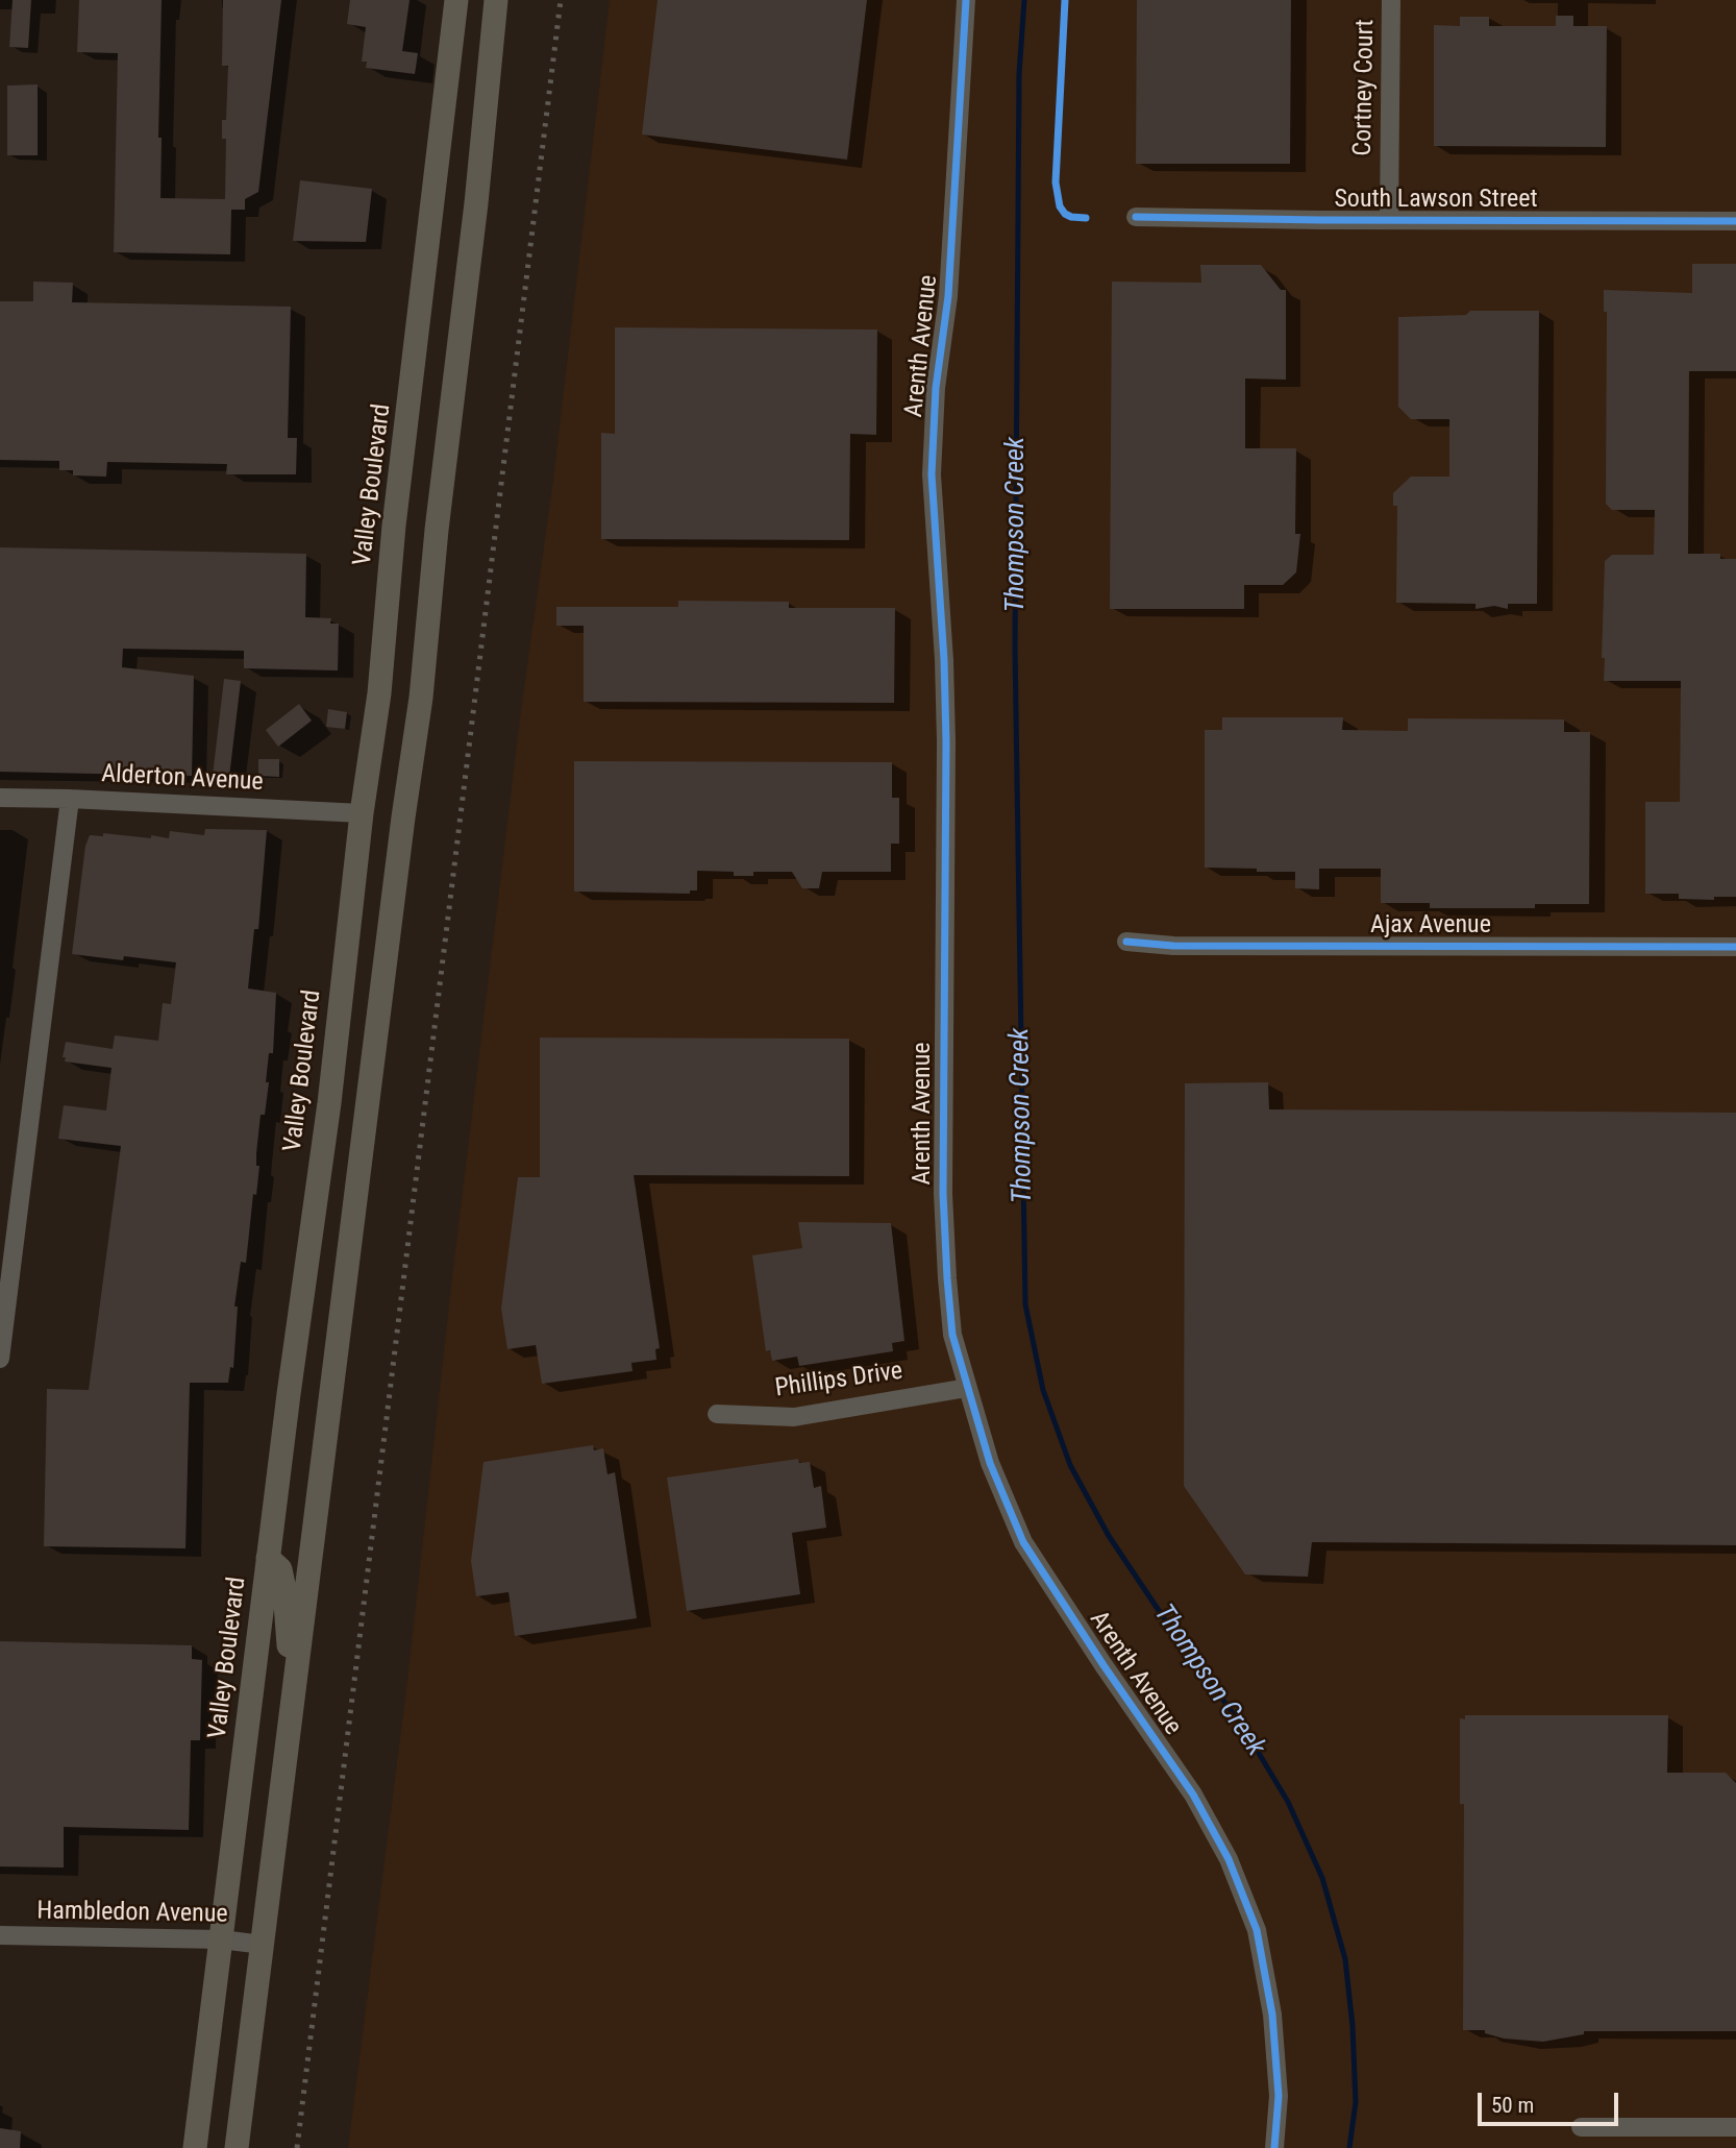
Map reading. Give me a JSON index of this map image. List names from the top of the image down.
{
  "streets": {
    "main road": ["Valley Boulevard"],
    "street": [
      "Cortney Court",
      "South Lawson Street",
      "Arenth Avenue",
      "Alderton Avenue",
      "Ajax Avenue",
      "Phillips Drive",
      "Hambledon Avenue"
    ]
  },
  "crossings": [
    ["Cortney Court", "South Lawson Street"],
    ["Arenth Avenue", "Phillips Drive"],
    ["Valley Boulevard", "Alderton Avenue"],
    ["Valley Boulevard", "Hambledon Avenue"]
  ],
  "water": ["Thompson Creek"],
  "scale_bar": "50 m"
}
